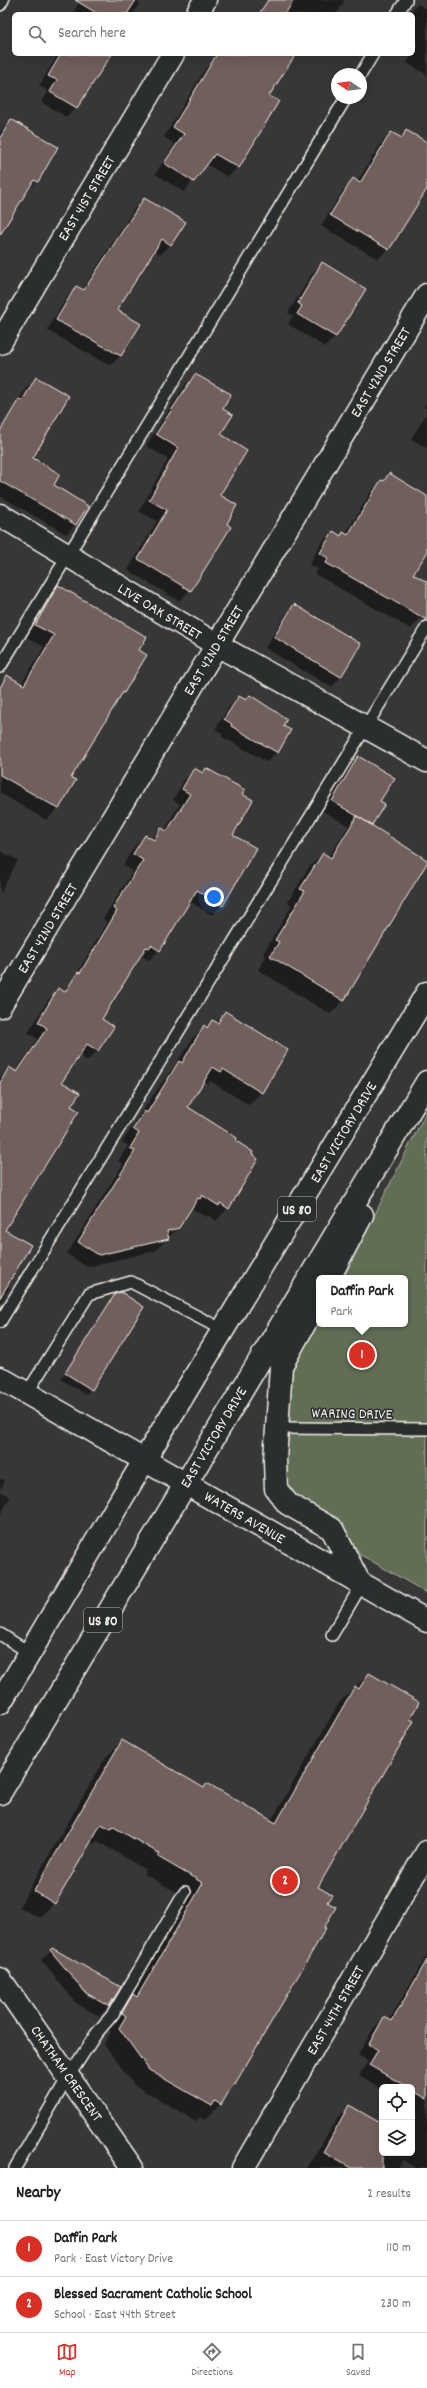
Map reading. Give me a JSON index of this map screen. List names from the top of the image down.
{
  "streets": {
    "main road": [
      "EAST 41ST STREET",
      "EAST 42ND STREET",
      "LIVE OAK STREET",
      "EAST VICTORY DRIVE",
      "US 80",
      "WATERS AVENUE",
      "EAST 44TH STREET",
      "CHATHAM CRESCENT"
    ],
    "lane": ["WARING DRIVE"]
  },
  "crossings": [
    ["EAST 42ND STREET", "LIVE OAK STREET"],
    ["EAST VICTORY DRIVE", "WATERS AVENUE"]
  ],
  "north": "left",
  "page": {
    "search": "Search here",
    "popup": ["Daffin Park", "Park"],
    "pins": ["1", "2"],
    "heading": ["Nearby", "2 results"],
    "list": [
      {
        "mark": "1",
        "name": "Daffin Park",
        "note": "Park · East Victory Drive",
        "value": "110 m"
      },
      {
        "mark": "2",
        "name": "Blessed Sacrament Catholic School",
        "note": "School · East 44th Street",
        "value": "230 m"
      }
    ],
    "nav": ["Map", "Directions", "Saved"]
  }
}
